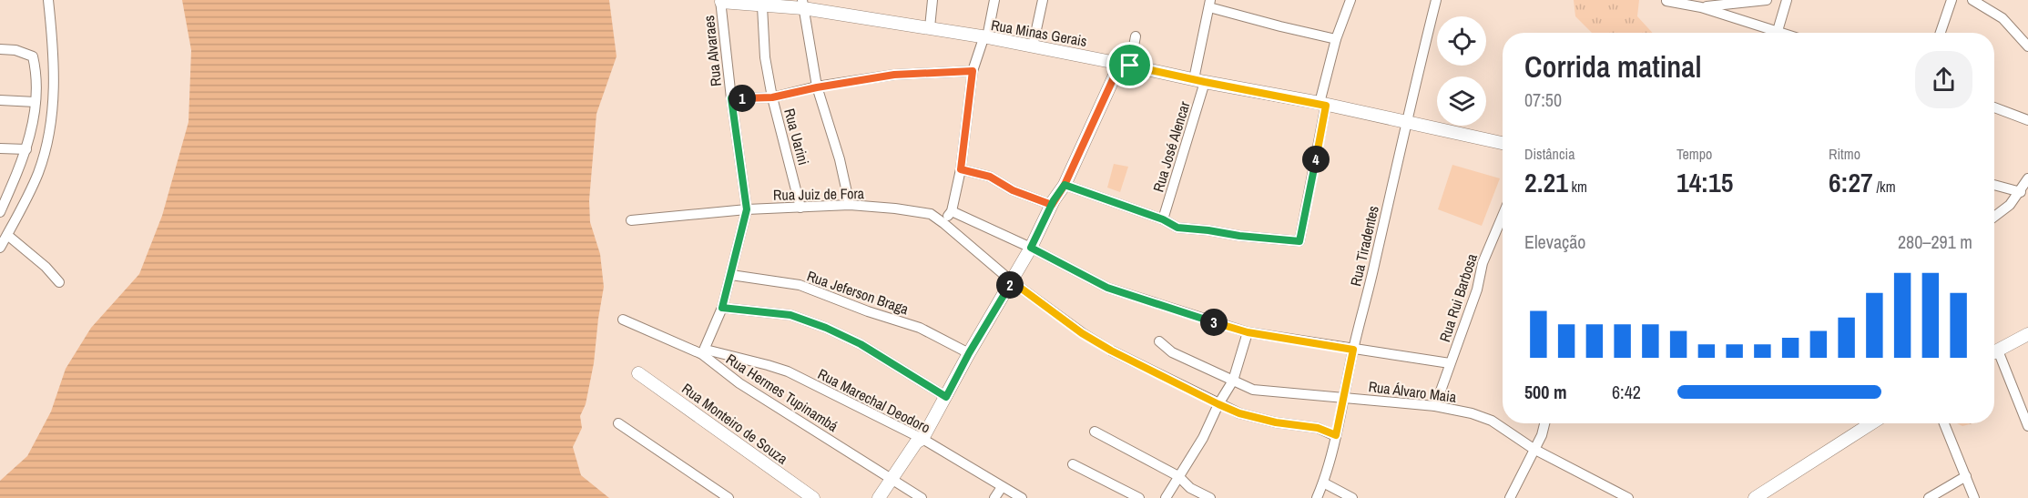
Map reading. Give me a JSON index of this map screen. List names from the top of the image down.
{
  "streets": {
    "street": [
      "Rua Minas Gerais",
      "Rua Alvaraes",
      "Rua Uarini",
      "Rua José Alencar",
      "Rua Juiz de Fora",
      "Rua Tiradentes",
      "Rua Jeferson Braga",
      "Rua Rui Barbosa",
      "Rua Álvaro Maia",
      "Rua Hermes Tupinambá",
      "Rua Marechal Deodoro",
      "Rua Monteiro de Souza"
    ]
  },
  "crossings": [
    ["Rua Minas Gerais", "Rua Alvaraes"],
    ["Rua Minas Gerais", "Rua Uarini"],
    ["Rua Minas Gerais", "Rua José Alencar"],
    ["Rua Minas Gerais", "Rua Tiradentes"],
    ["Rua Alvaraes", "Rua Juiz de Fora"],
    ["Rua Alvaraes", "Rua Jeferson Braga"],
    ["Rua Alvaraes", "Rua Hermes Tupinambá"],
    ["Rua Alvaraes", "Rua Marechal Deodoro"],
    ["Rua Uarini", "Rua Juiz de Fora"],
    ["Rua Juiz de Fora", "Rua Tiradentes"],
    ["Rua Tiradentes", "Rua Álvaro Maia"],
    ["Rua Rui Barbosa", "Rua Álvaro Maia"],
    ["Rua Hermes Tupinambá", "Rua Marechal Deodoro"]
  ],
  "page": {
    "heading": ["Corrida matinal", "07:50"],
    "pins": [
      "1",
      "4",
      "2",
      "3"
    ],
    "stats": [
      ["Distância", "2.21 km"],
      ["Tempo", "14:15"],
      ["Ritmo", "6:27 /km"]
    ],
    "chart": ["Elevação", "280–291 m"],
    "list": [
      {
        "name": "500 m",
        "note": "6:42"
      }
    ]
  }
}
